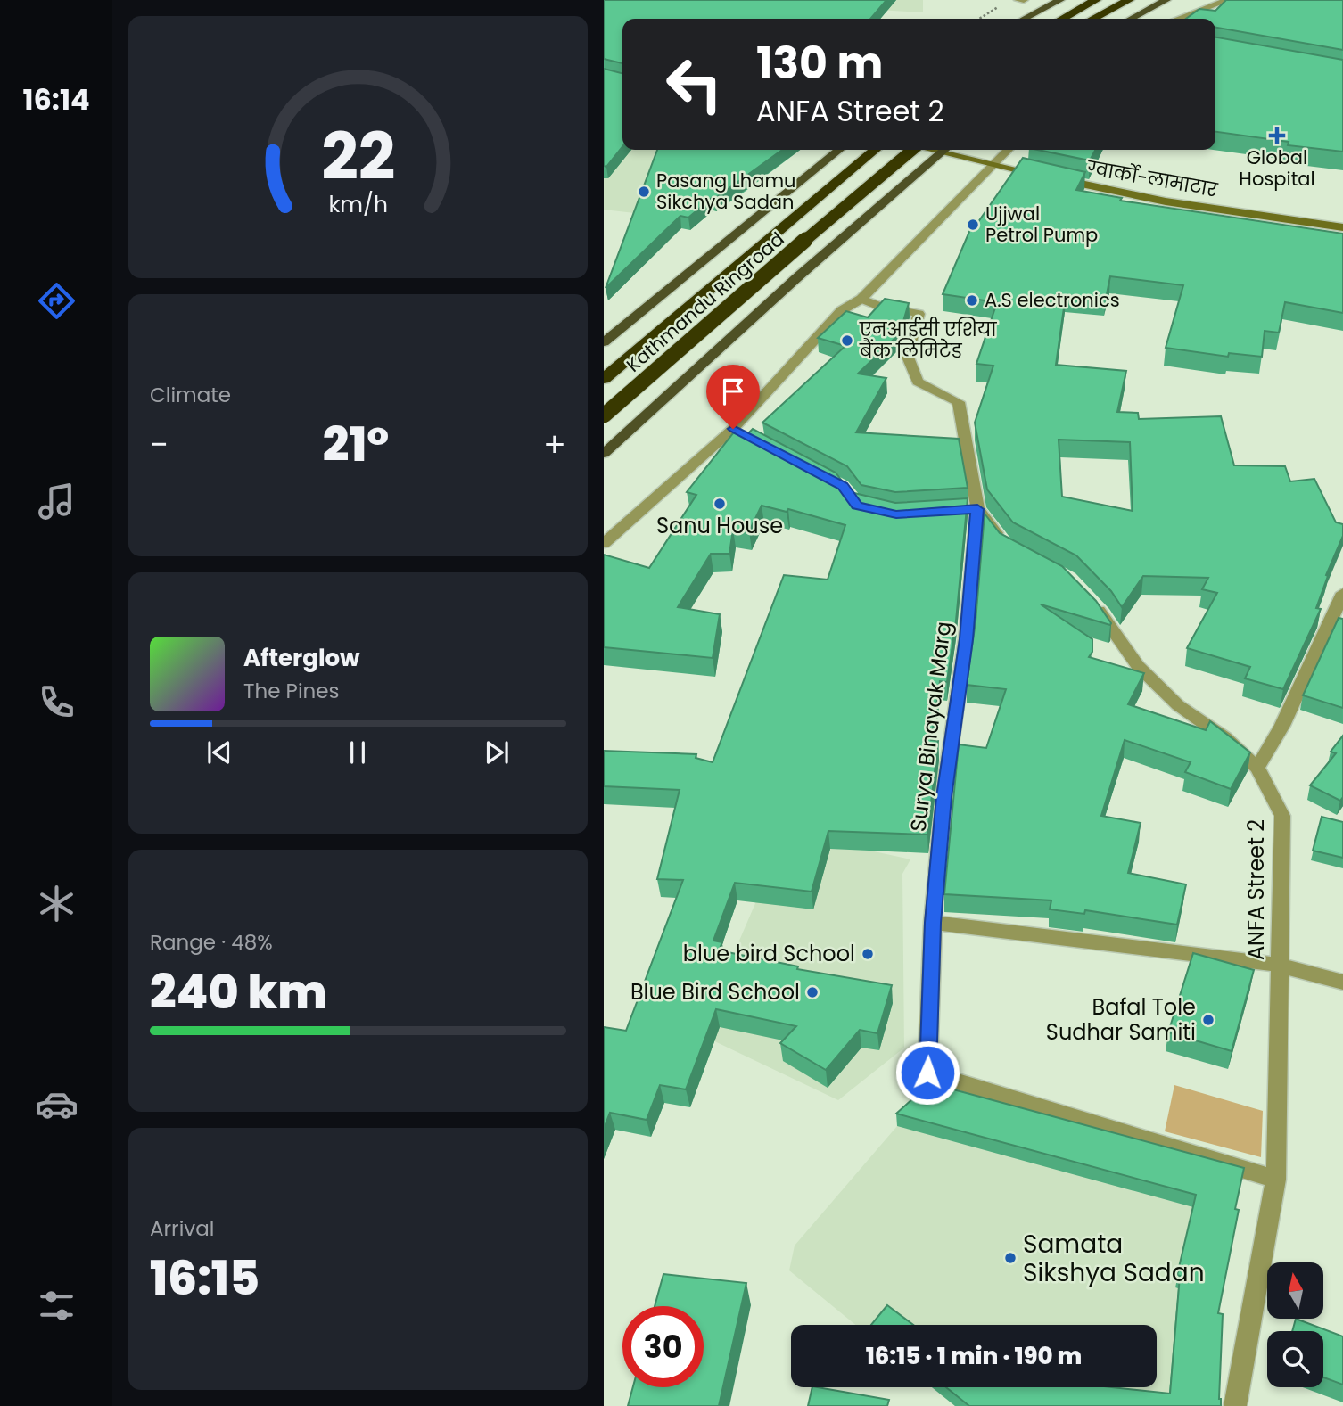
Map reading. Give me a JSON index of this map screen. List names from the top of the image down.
{
  "streets": {
    "highway": ["Kathmandu Ringroad"],
    "main road": ["ग्वार्को-लामाटार"],
    "street": ["Surya Binayak Marg", "ANFA Street 2"]
  },
  "crossings": [
    ["Surya Binayak Marg", "ANFA Street 2"]
  ],
  "places": {
    "health": ["Global Hospital"],
    "other": [
      "Pasang Lhamu Sikchya Sadan",
      "Ujjwal Petrol Pump",
      "A.S electronics",
      "एनआईसी एशिया बैंक लिमिटेड",
      "Sanu House",
      "blue bird School",
      "Blue Bird School",
      "Bafal Tole Sudhar Samiti",
      "Samata Sikshya Sadan"
    ]
  },
  "north": "top",
  "page": {
    "tabs": "16:14",
    "turn": ["130 m", "ANFA Street 2"],
    "tile": [
      "Climate",
      ["Range · 48%", "240 km"],
      ["Arrival", "16:15"]
    ],
    "heat": ["−", "21°", "+"],
    "song": ["Afterglow", "The Pines"],
    "limit": "30",
    "trip": "16:15 · 1 min · 190 m",
    "gauge": ["22", "km/h"]
  }
}
